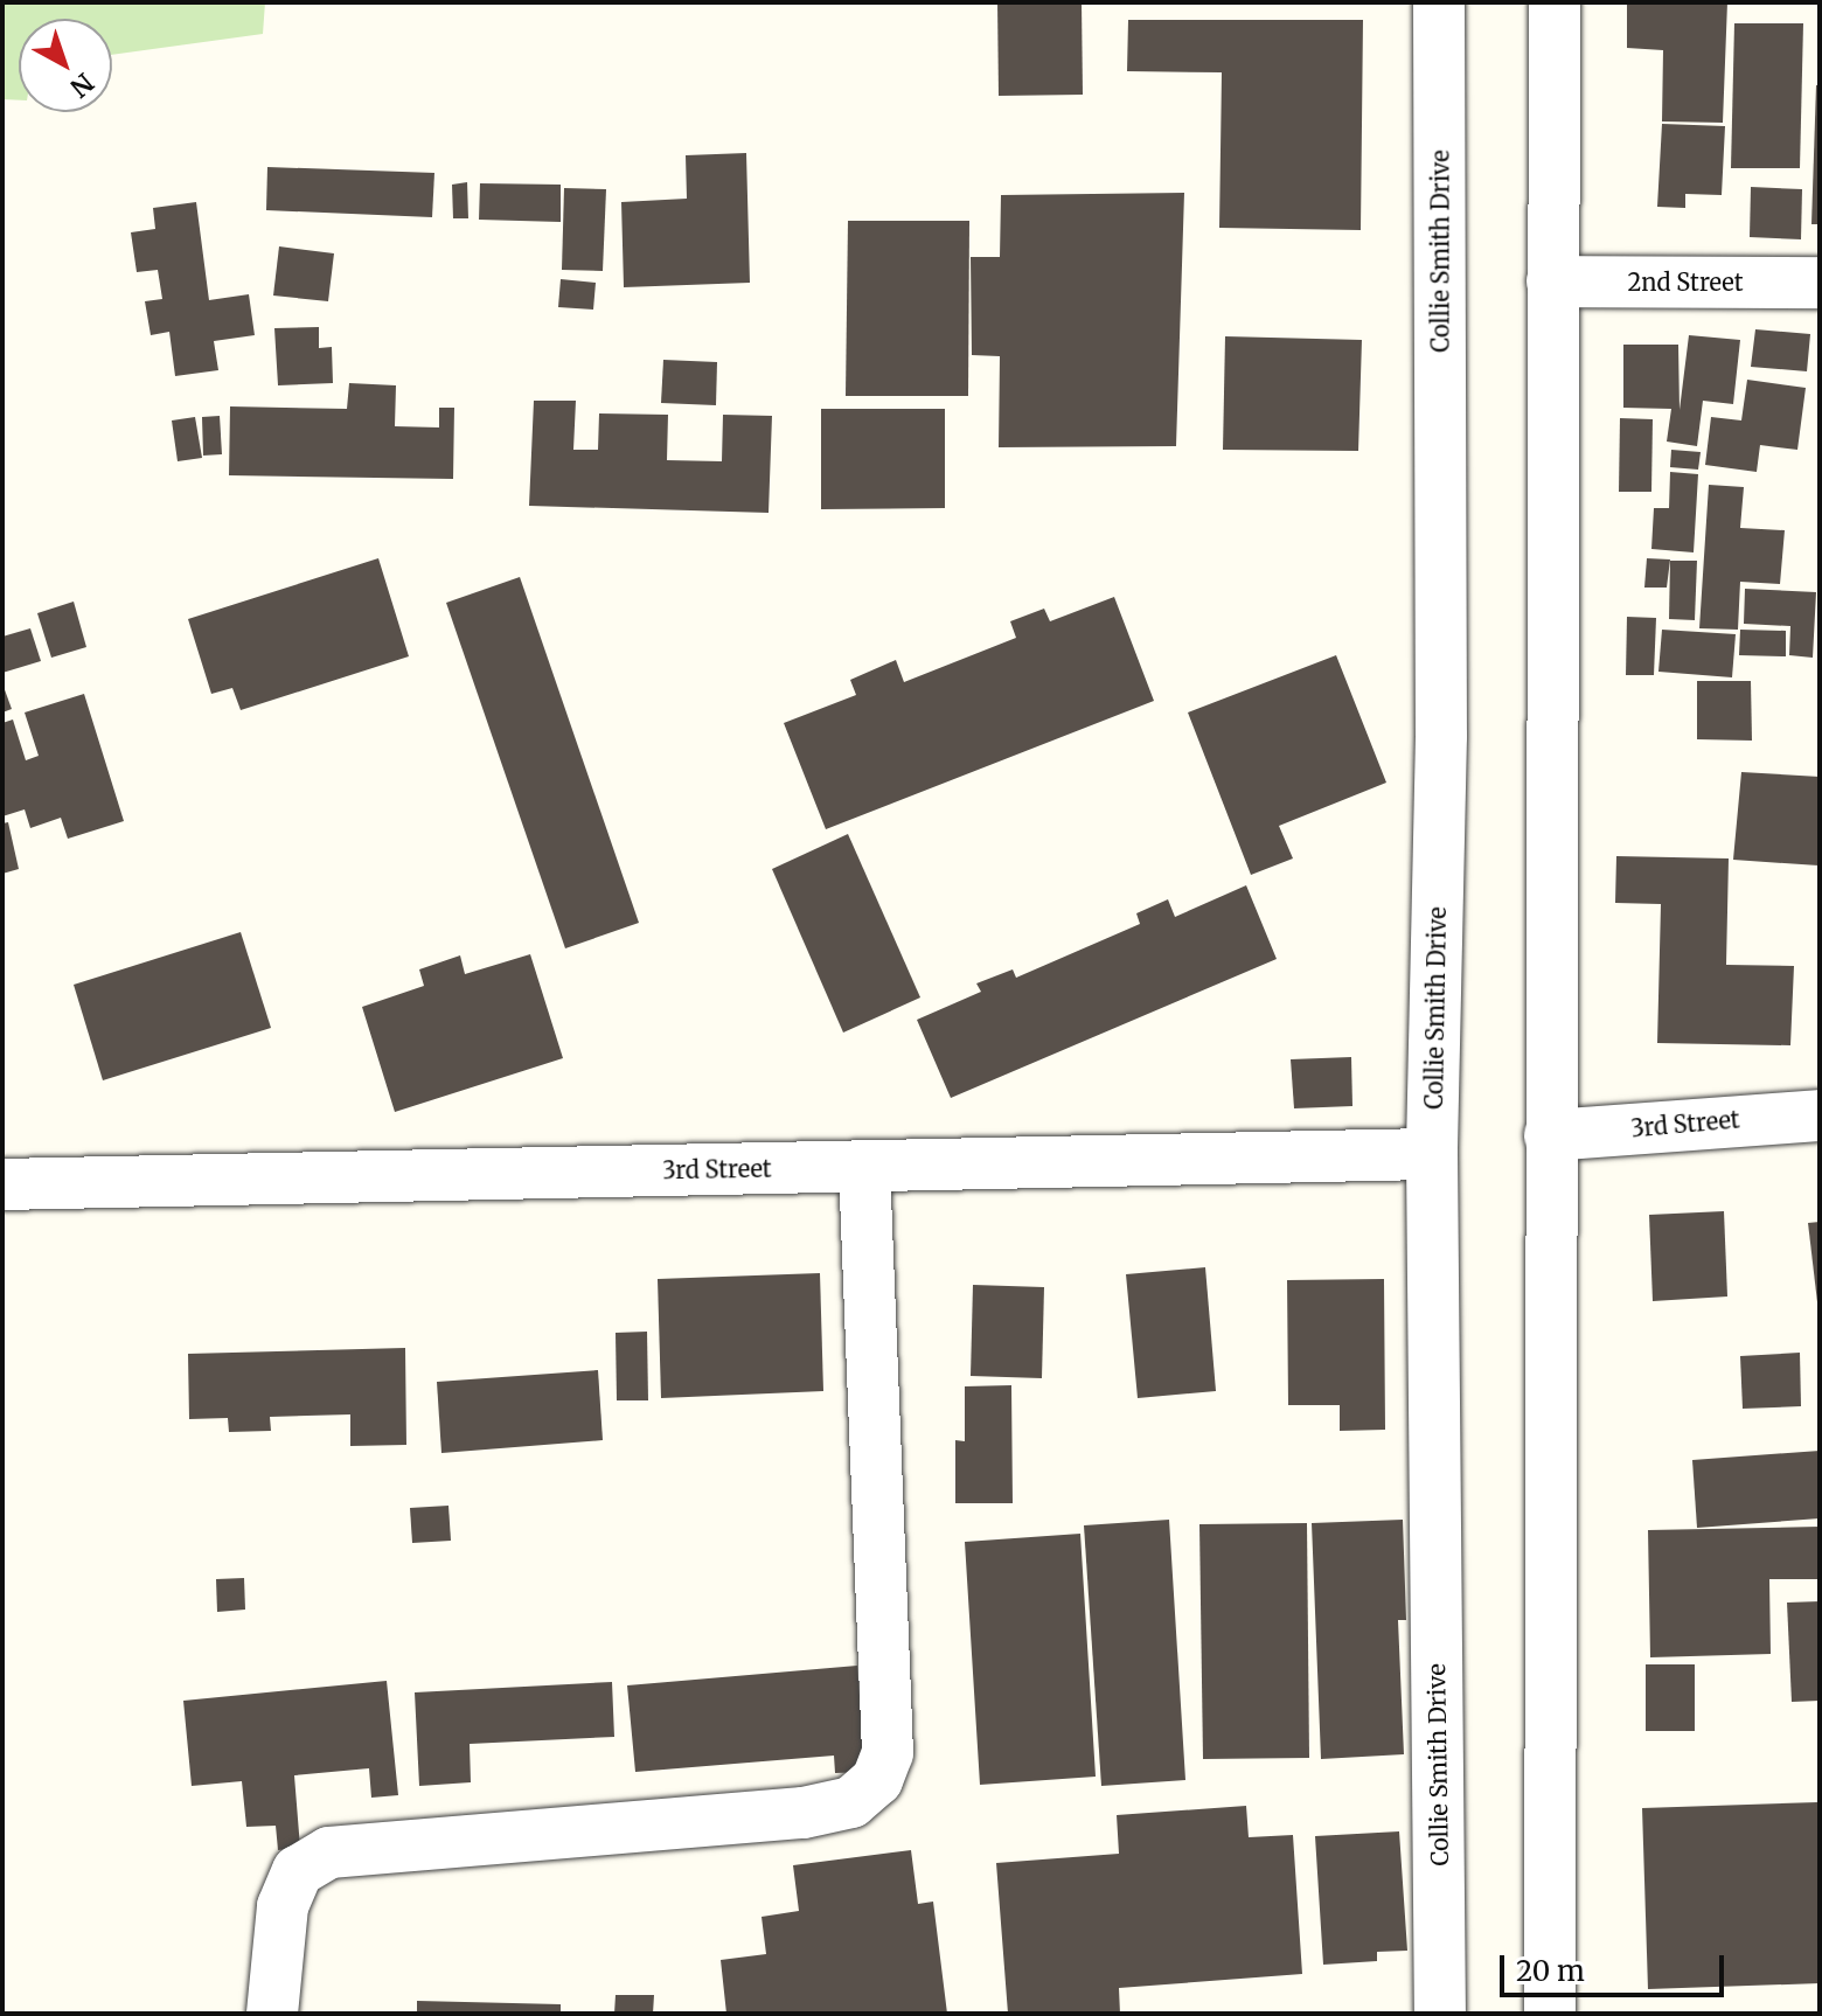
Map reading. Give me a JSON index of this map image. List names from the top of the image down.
{
  "streets": {
    "street": ["Collie Smith Drive", "2nd Street", "3rd Street"]
  },
  "crossings": [
    ["Collie Smith Drive", "3rd Street"]
  ],
  "scale_bar": "20 m",
  "north": "bottom right"
}
